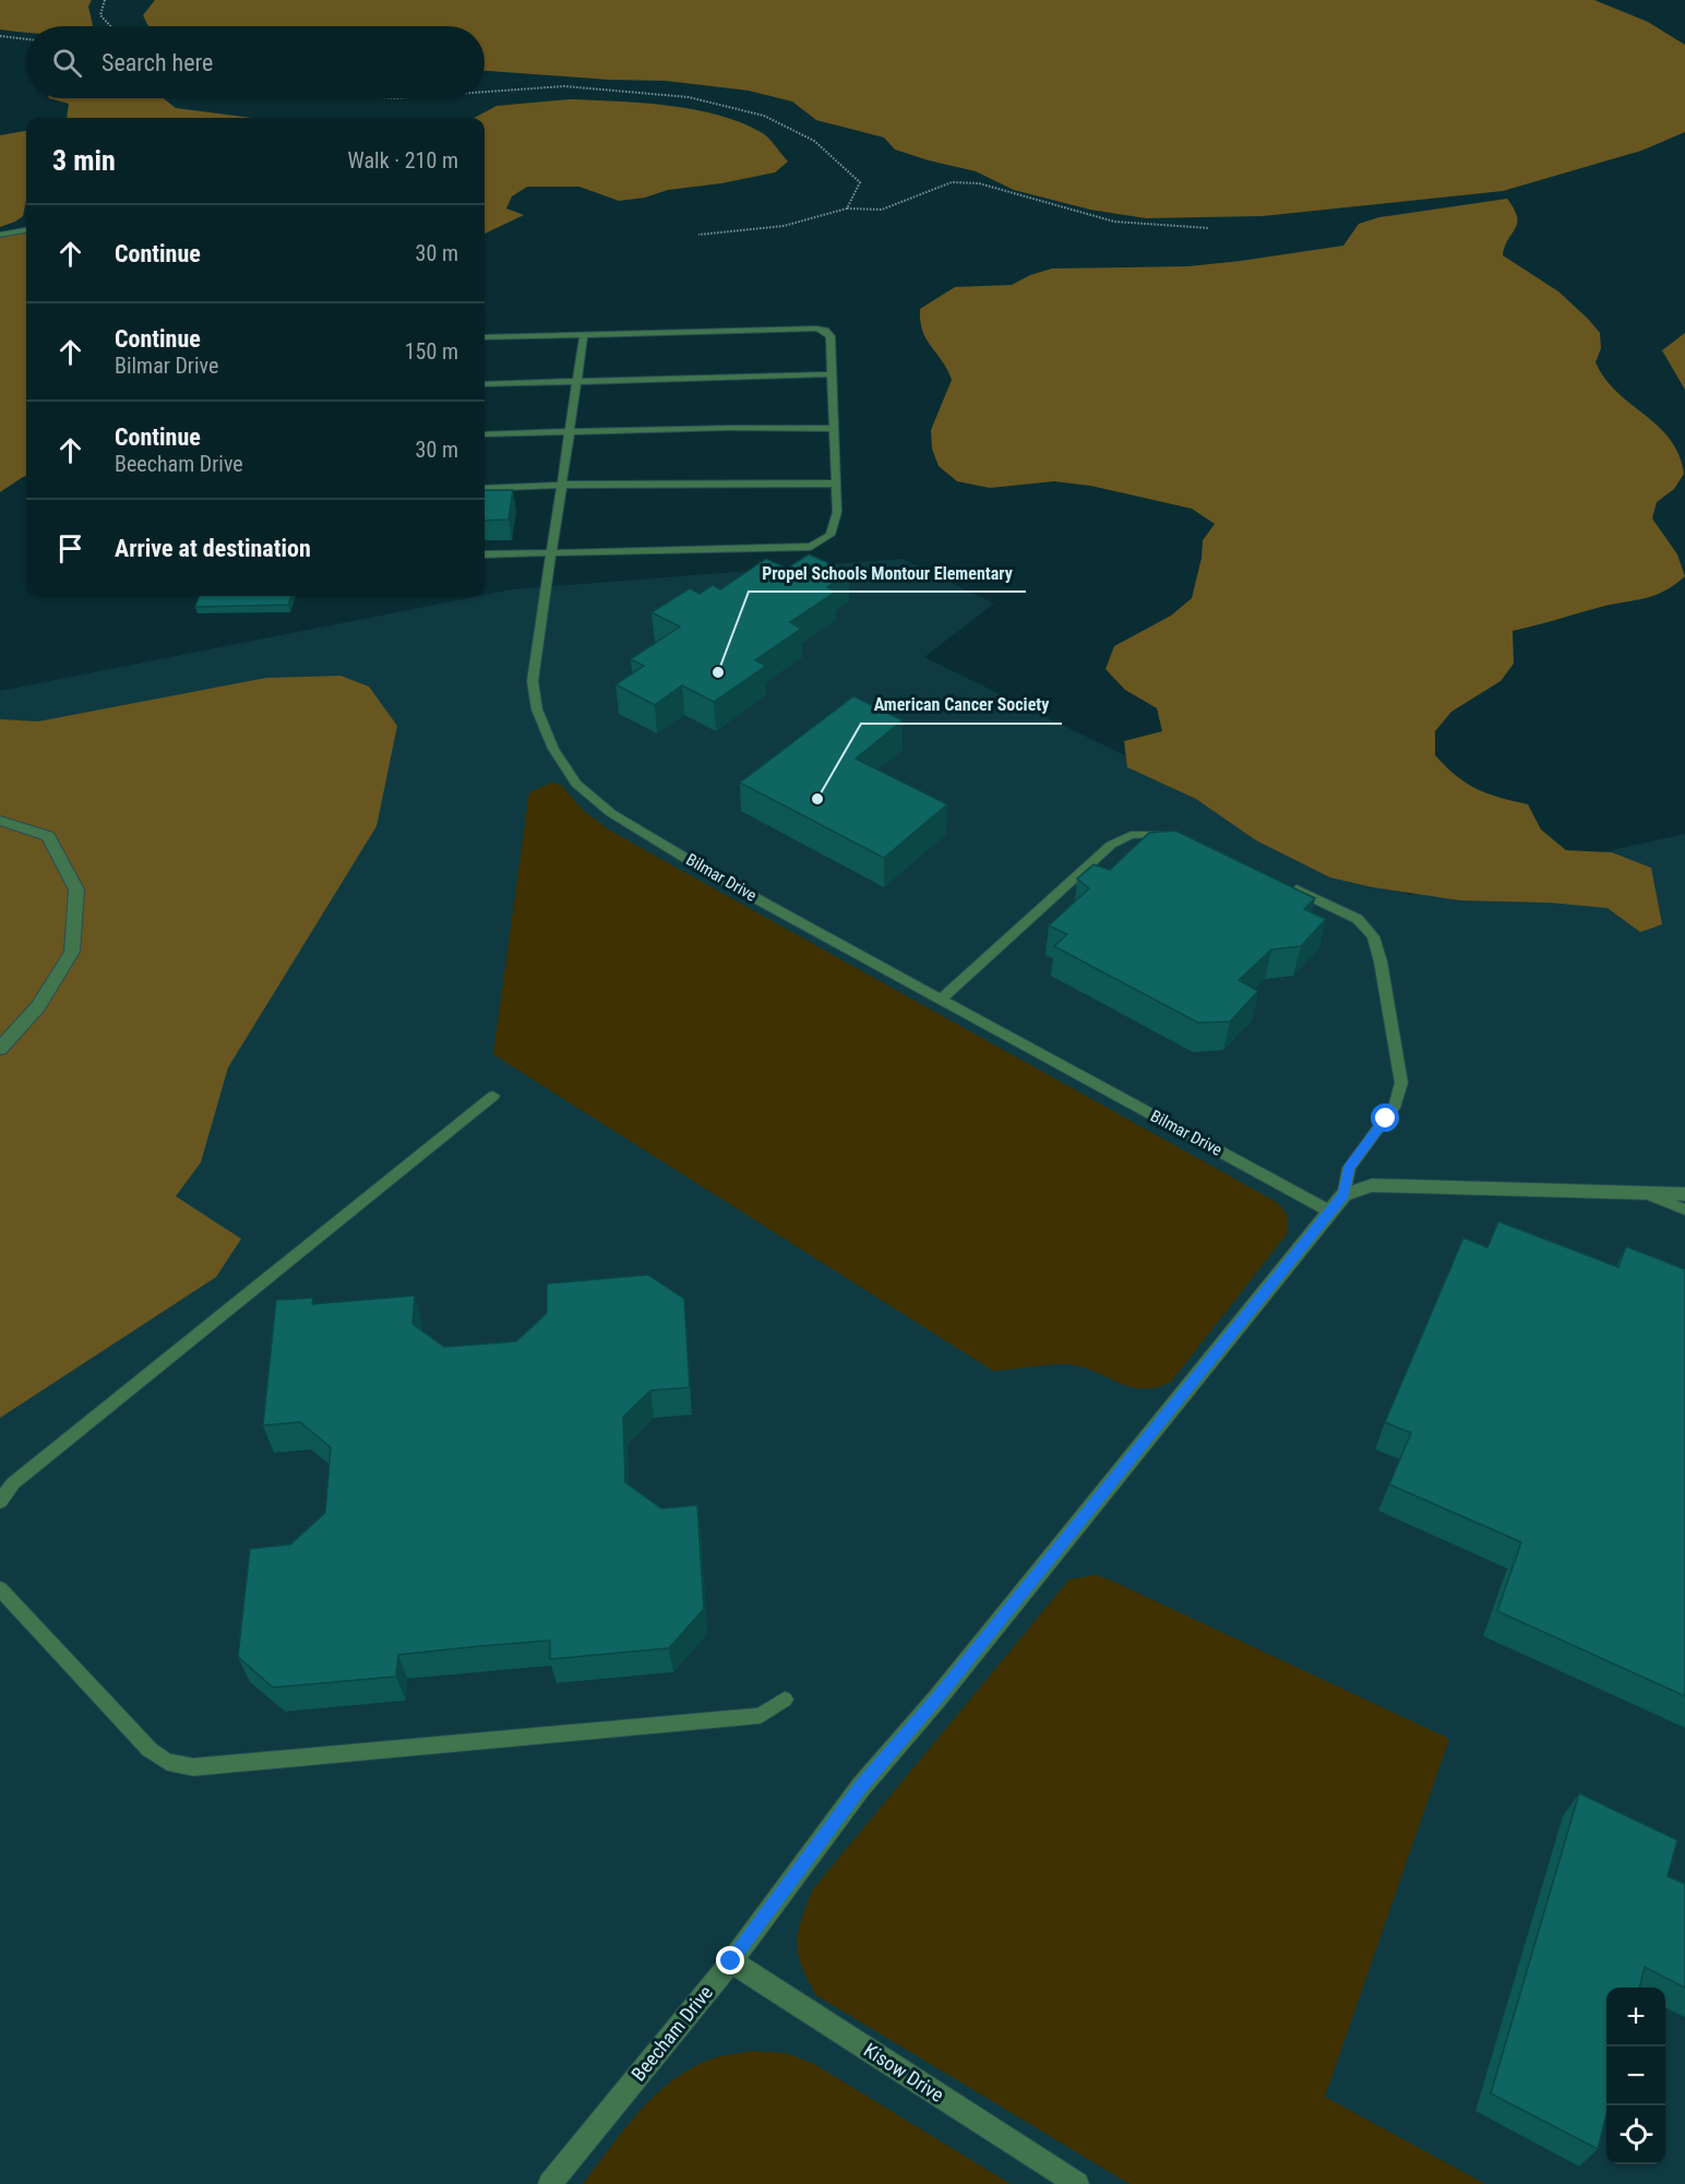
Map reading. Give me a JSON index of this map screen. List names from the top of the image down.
{
  "streets": {
    "street": ["Beecham Drive", "Kisow Drive"],
    "lane": ["Bilmar Drive"]
  },
  "crossings": [
    ["Bilmar Drive", "Beecham Drive"],
    ["Beecham Drive", "Kisow Drive"]
  ],
  "places": ["Propel Schools Montour Elementary", "American Cancer Society"],
  "page": {
    "search": "Search here",
    "heading": ["3 min", "Walk · 210 m"],
    "list": [
      ["Continue", "30 m"],
      ["Continue", "Bilmar Drive", "150 m"],
      ["Continue", "Beecham Drive", "30 m"],
      "Arrive at destination"
    ],
    "map_buttons": ["+", "−"]
  }
}
